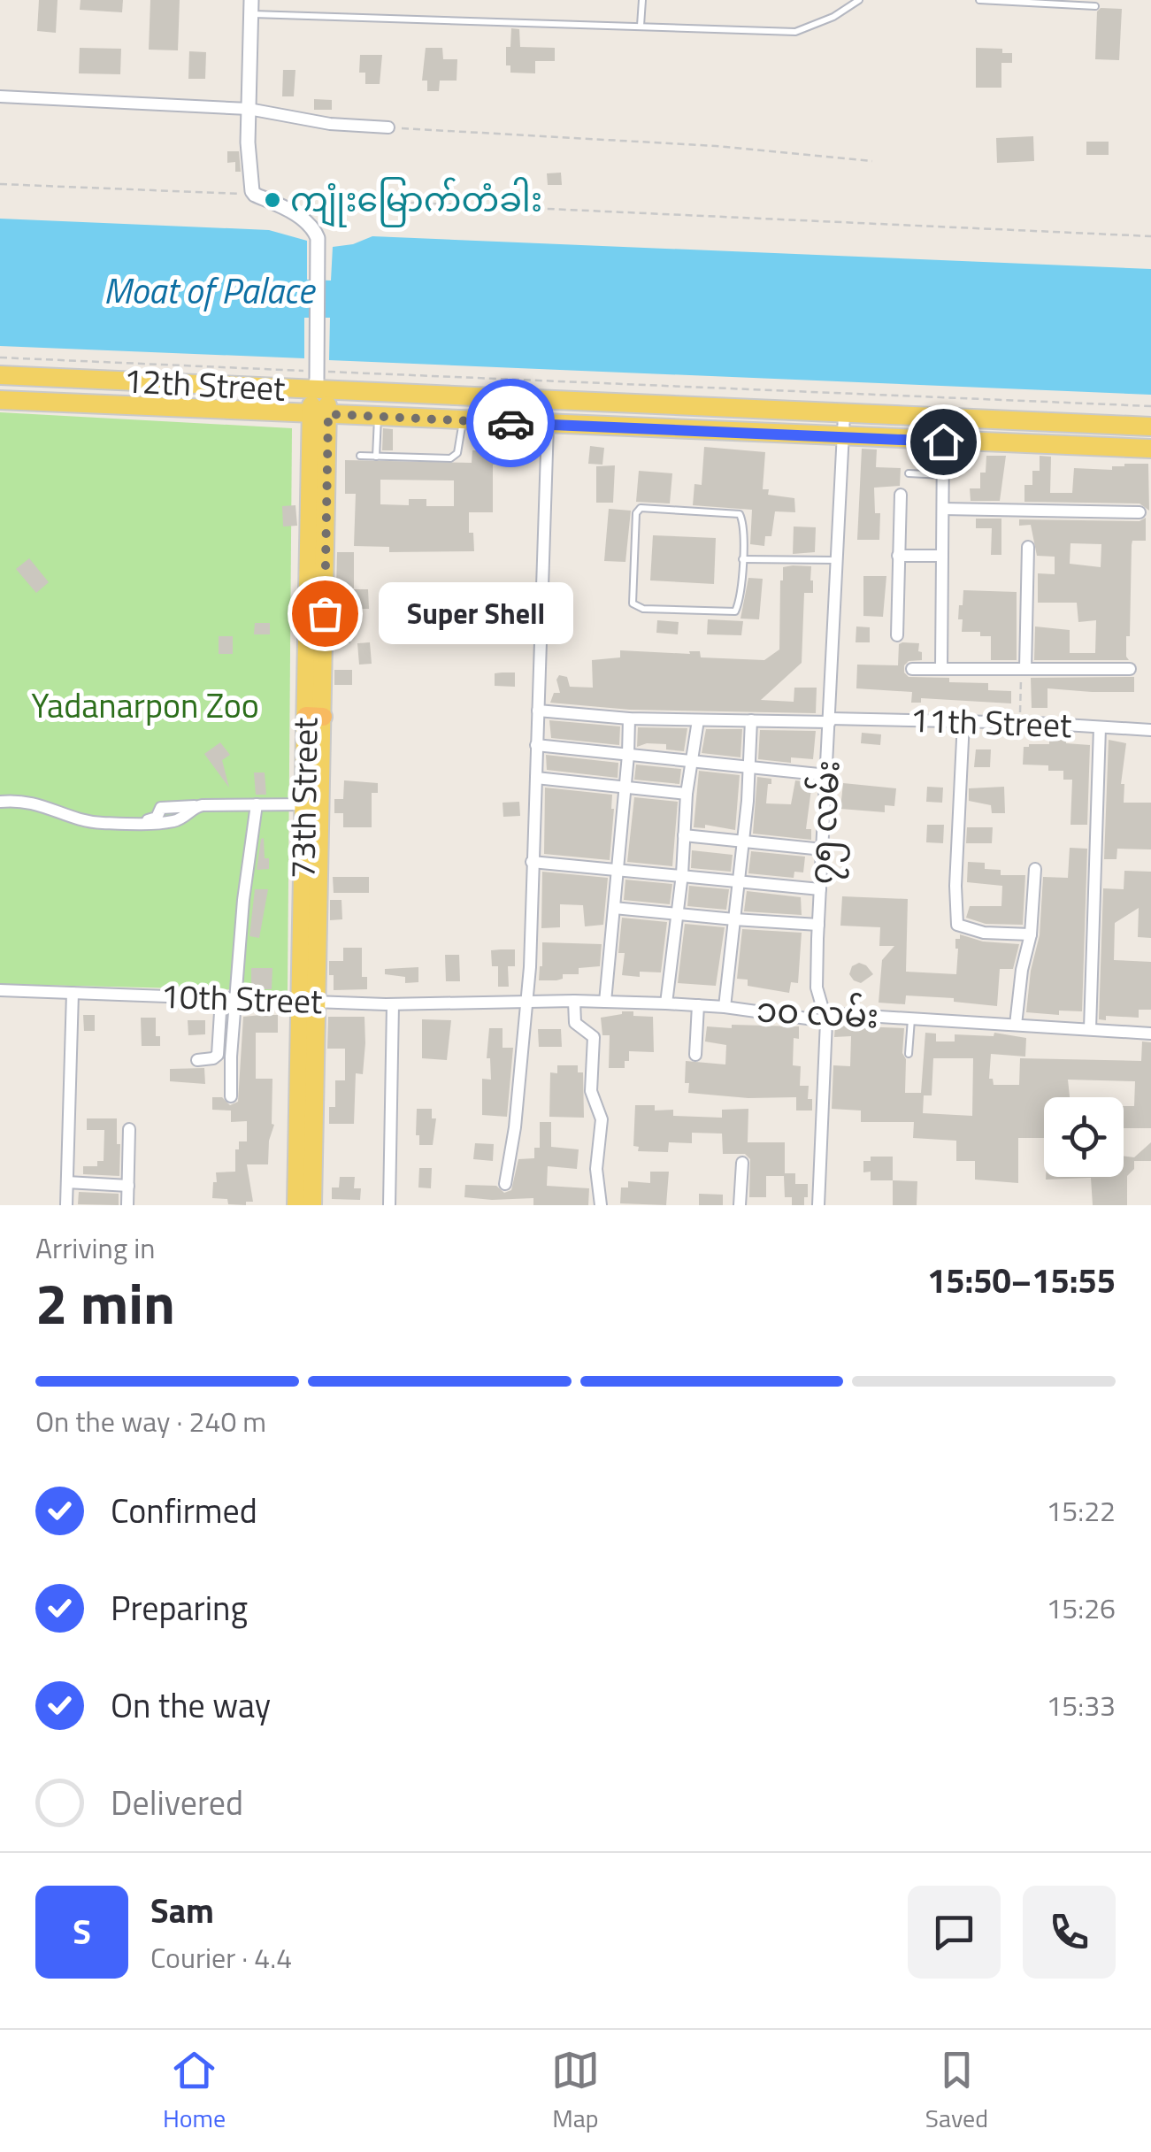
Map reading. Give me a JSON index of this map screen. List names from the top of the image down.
{
  "streets": {
    "main road": ["12th Street", "73th Street"],
    "street": [
      "11th Street",
      "၇၅ လမ်း",
      "10th Street",
      "၁၀ လမ်း"
    ]
  },
  "crossings": [
    ["12th Street", "73th Street"],
    ["12th Street", "၇၅ လမ်း"],
    ["11th Street", "၇၅ လမ်း"],
    ["73th Street", "10th Street"],
    ["၇၅ လမ်း", "၁၀ လမ်း"],
    ["10th Street", "၁၀ လမ်း"]
  ],
  "water": ["Moat of Palace"],
  "parks": ["Yadanarpon Zoo"],
  "places": ["ကျုံးမြောက်တံခါး", "Super Shell"],
  "page": {
    "bubble": "Super Shell",
    "heading": ["2 min", "Arriving in", "15:50–15:55"],
    "panel": ["Sam", "Courier · 4.4"],
    "bar": "On the way · 240 m",
    "list": [
      ["Confirmed", "15:22"],
      ["Preparing", "15:26"],
      ["On the way", "15:33"],
      "Delivered"
    ],
    "round": "S",
    "tabs": ["Home", "Map", "Saved"]
  }
}
